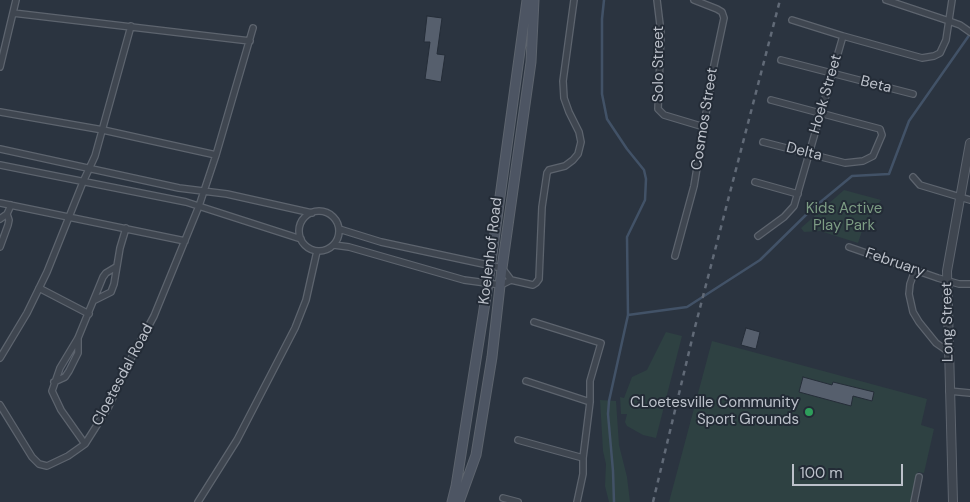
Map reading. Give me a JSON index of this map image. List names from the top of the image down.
{
  "streets": {
    "main road": ["Koelenhof Road"],
    "street": [
      "Solo Street",
      "Beta",
      "Hoek Street",
      "Cosmos Street",
      "Delta",
      "February",
      "Long Street",
      "Cloetesdal Road"
    ]
  },
  "crossings": [
    ["Solo Street", "Cosmos Street"],
    ["Beta", "Hoek Street"],
    ["Hoek Street", "Delta"],
    ["February", "Long Street"]
  ],
  "parks": ["Kids Active Play Park"],
  "places": ["CLoetesville Community Sport Grounds"],
  "scale_bar": "100 m"
}
